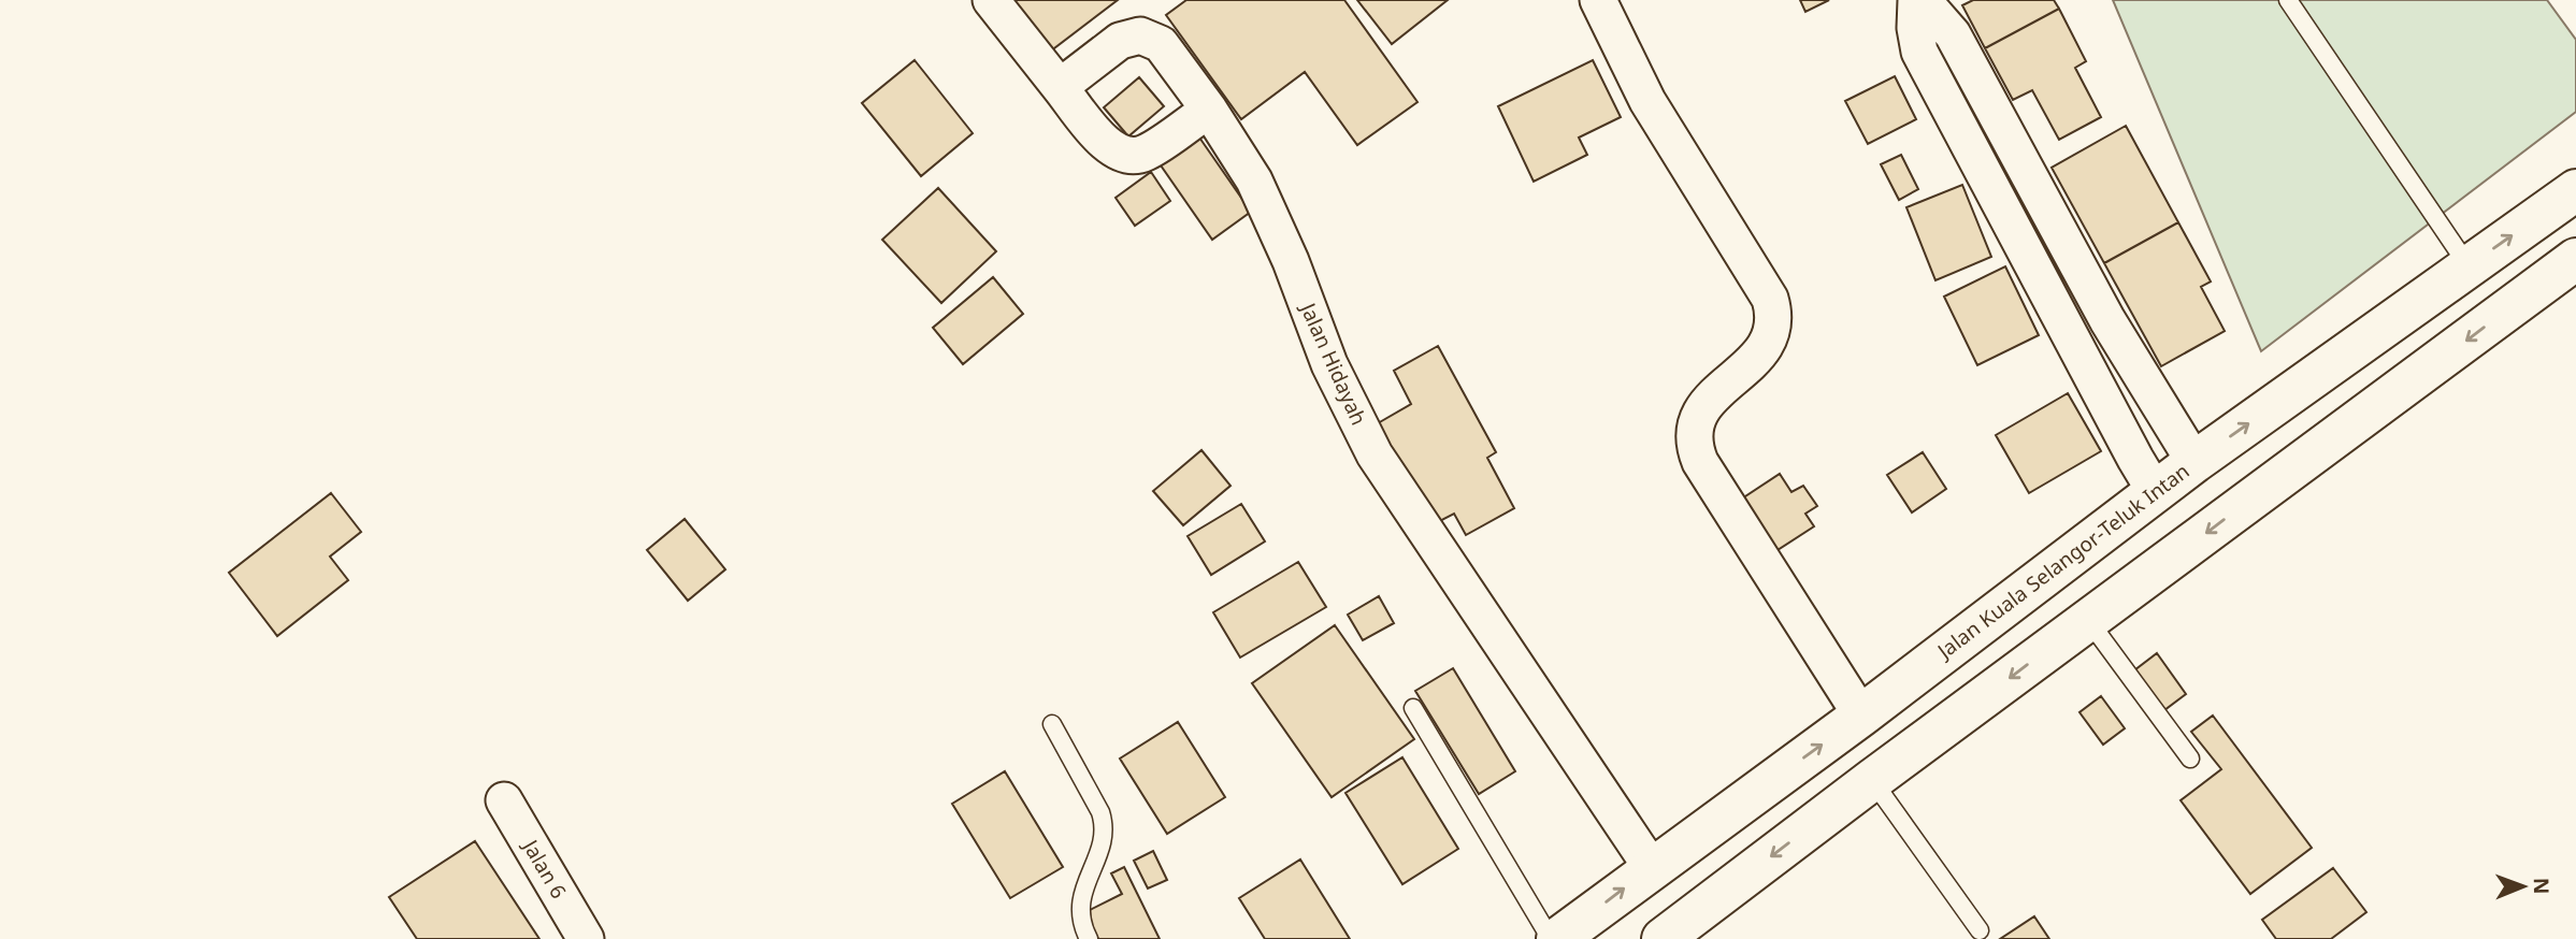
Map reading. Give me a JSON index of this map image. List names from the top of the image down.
{
  "streets": {
    "highway": ["Jalan Kuala Selangor-Teluk Intan"],
    "street": ["Jalan Hidayah", "Jalan 6"]
  },
  "crossings": [
    ["Jalan Hidayah", "Jalan Kuala Selangor-Teluk Intan"]
  ],
  "north": "right"
}
